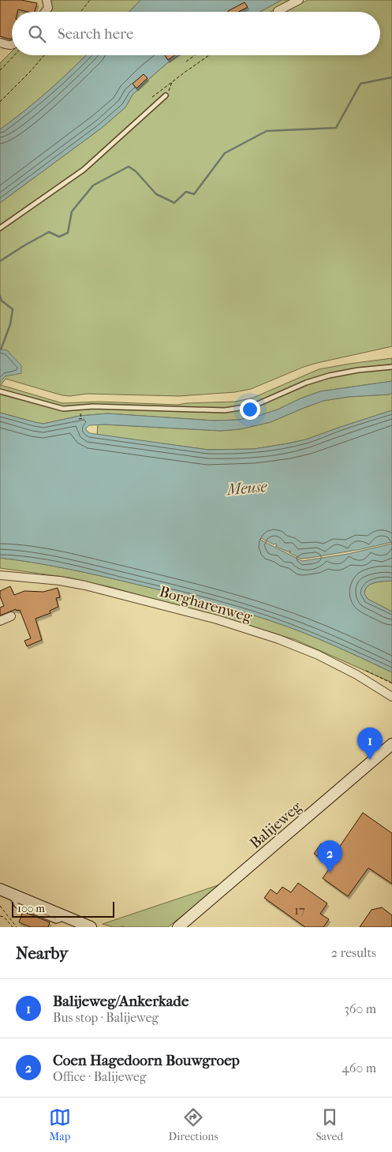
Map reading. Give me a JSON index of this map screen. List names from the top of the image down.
{
  "streets": {
    "street": ["Borgharenweg", "Balijeweg"]
  },
  "water": ["Meuse"],
  "house_numbers": ["17"],
  "scale_bar": "100 m",
  "page": {
    "search": "Search here",
    "pins": ["1", "2"],
    "scale": "100 m",
    "heading": ["Nearby", "2 results"],
    "list": [
      {
        "mark": "1",
        "name": "Balijeweg/Ankerkade",
        "note": "Bus stop · Balijeweg",
        "value": "360 m"
      },
      {
        "mark": "2",
        "name": "Coen Hagedoorn Bouwgroep",
        "note": "Office · Balijeweg",
        "value": "460 m"
      }
    ],
    "nav": ["Map", "Directions", "Saved"]
  }
}
